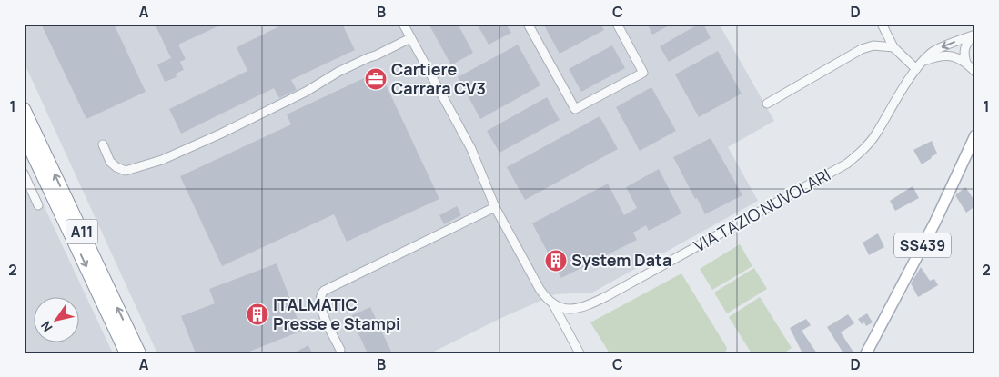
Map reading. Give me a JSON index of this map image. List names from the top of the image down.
{
  "streets": {
    "highway": ["A11"],
    "main road": ["SS439"],
    "street": ["VIA TAZIO NUVOLARI"]
  },
  "places": {
    "office": ["Cartiere Carrara CV3"],
    "building": ["System Data", "ITALMATIC Presse e Stampi"]
  },
  "north": "bottom left",
  "grid": {
    "columns": [
      "A",
      "B",
      "C",
      "D"
    ],
    "rows": ["1", "2"]
  }
}
